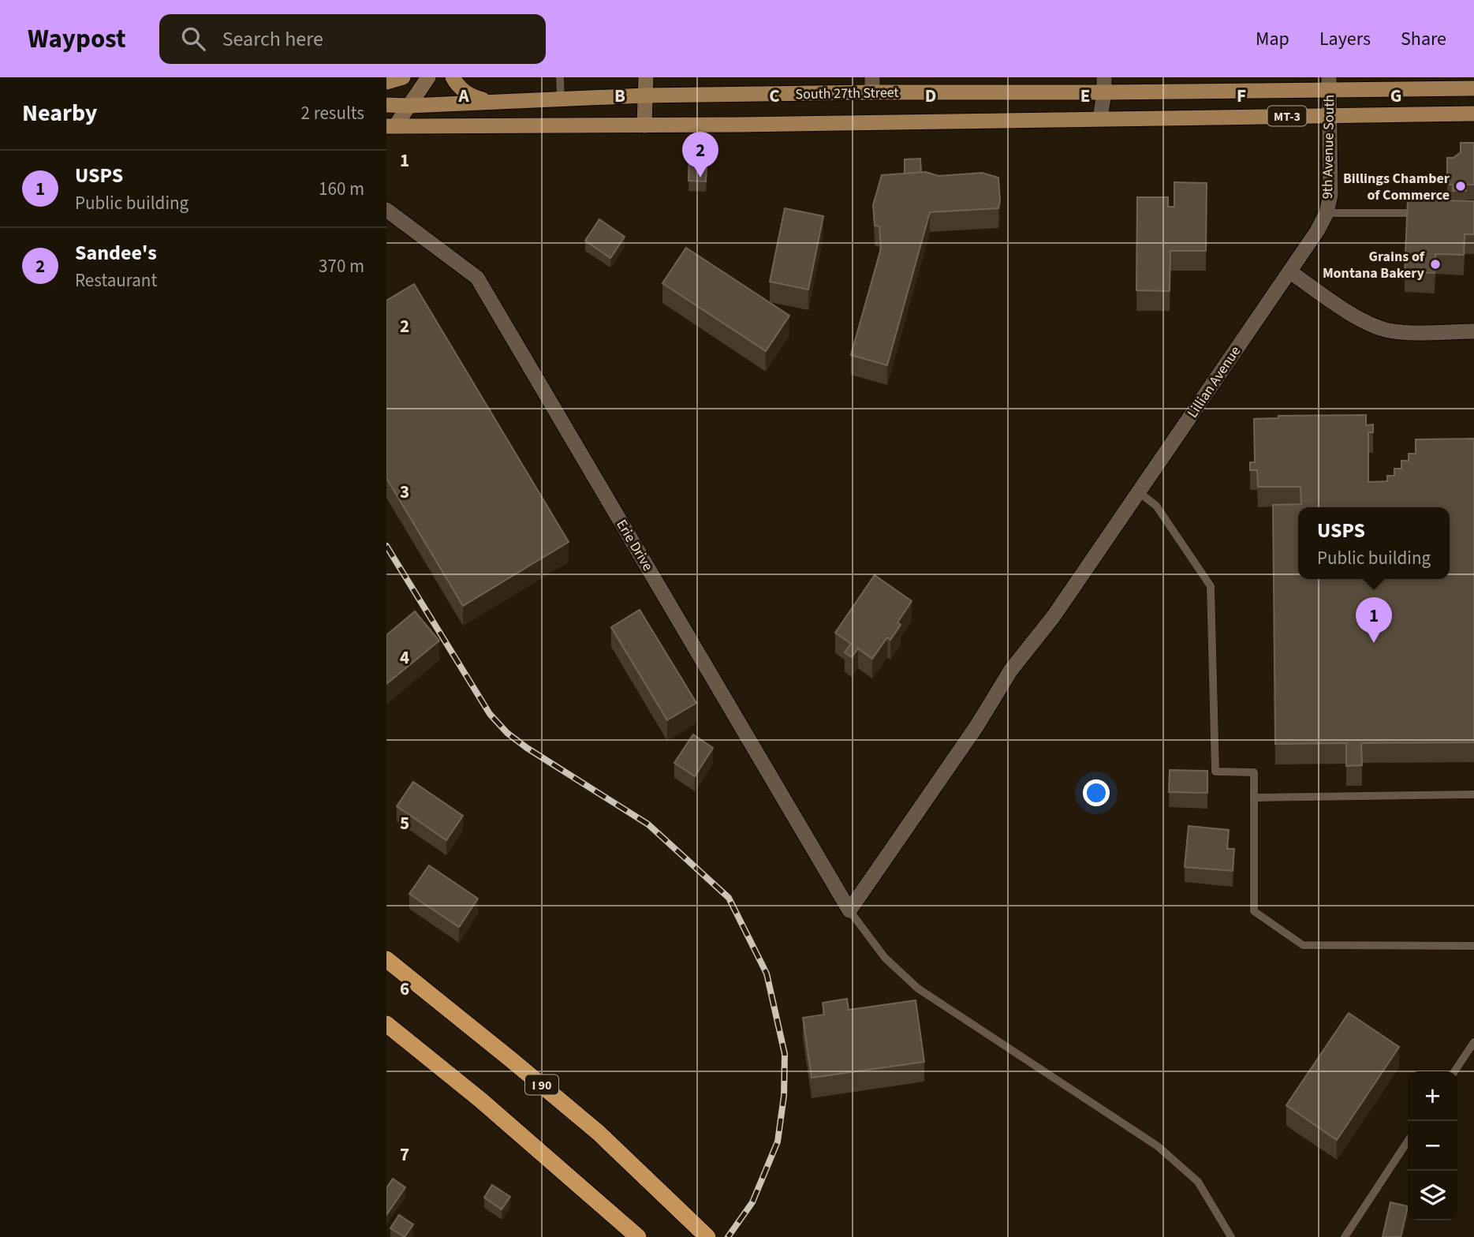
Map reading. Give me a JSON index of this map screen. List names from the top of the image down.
{
  "streets": {
    "highway": ["I 90"],
    "main road": ["South 27th Street", "MT-3"],
    "street": ["9th Avenue South", "Lillian Avenue", "Erie Drive"]
  },
  "crossings": [
    ["South 27th Street", "9th Avenue South"],
    ["MT-3", "9th Avenue South"],
    ["9th Avenue South", "Lillian Avenue"],
    ["Lillian Avenue", "Erie Drive"]
  ],
  "places": ["Billings Chamber of Commerce", "Grains of Montana Bakery"],
  "page": {
    "header": "Waypost",
    "search": "Search here",
    "nav": ["Map", "Layers", "Share"],
    "heading": ["Nearby", "2 results"],
    "pins": ["2", "1"],
    "list": [
      {
        "mark": "1",
        "name": "USPS",
        "note": "Public building",
        "value": "160 m"
      },
      {
        "mark": "2",
        "name": "Sandee's",
        "note": "Restaurant",
        "value": "370 m"
      }
    ],
    "popup": ["USPS", "Public building"],
    "map_buttons": ["+", "−"]
  },
  "grid": {
    "columns": [
      "A",
      "B",
      "C",
      "D",
      "E",
      "F",
      "G"
    ],
    "rows": [
      "1",
      "2",
      "3",
      "4",
      "5",
      "6",
      "7"
    ]
  }
}
